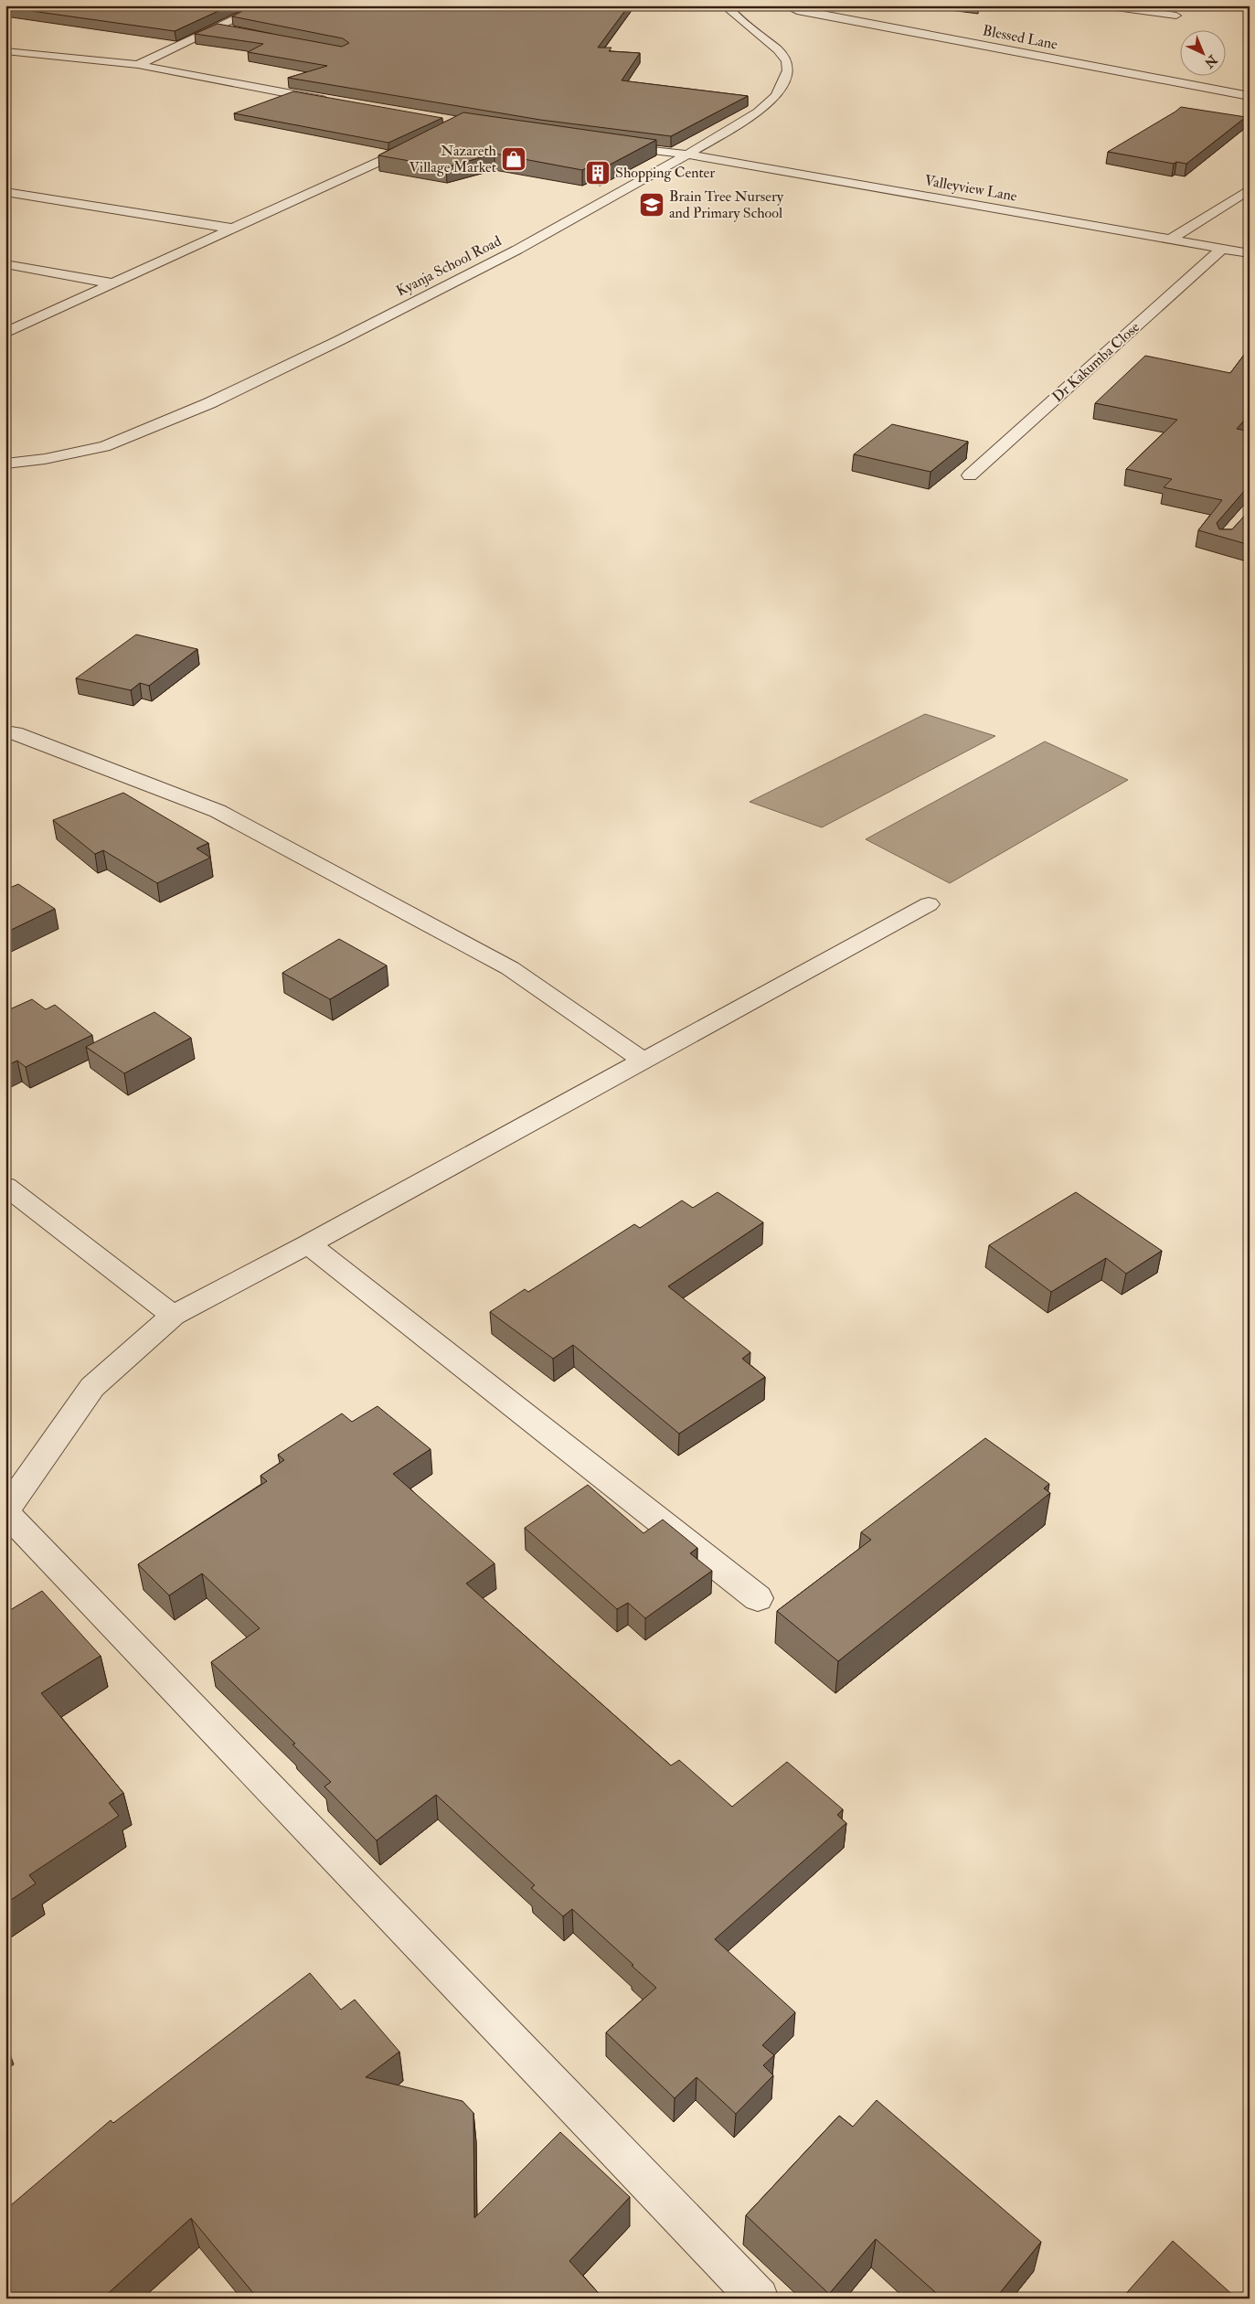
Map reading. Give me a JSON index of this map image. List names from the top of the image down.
{
  "streets": {
    "street": [
      "Blessed Lane",
      "Valleyview Lane",
      "Kyanja School Road",
      "Dr Kakumba Close"
    ]
  },
  "crossings": [
    ["Valleyview Lane", "Kyanja School Road"],
    ["Valleyview Lane", "Dr Kakumba Close"]
  ],
  "places": {
    "shop": ["Nazareth Village Market"],
    "building": ["Shopping Center"],
    "school or university": ["Brain Tree Nursery and Primary School"]
  },
  "north": "bottom right"
}
